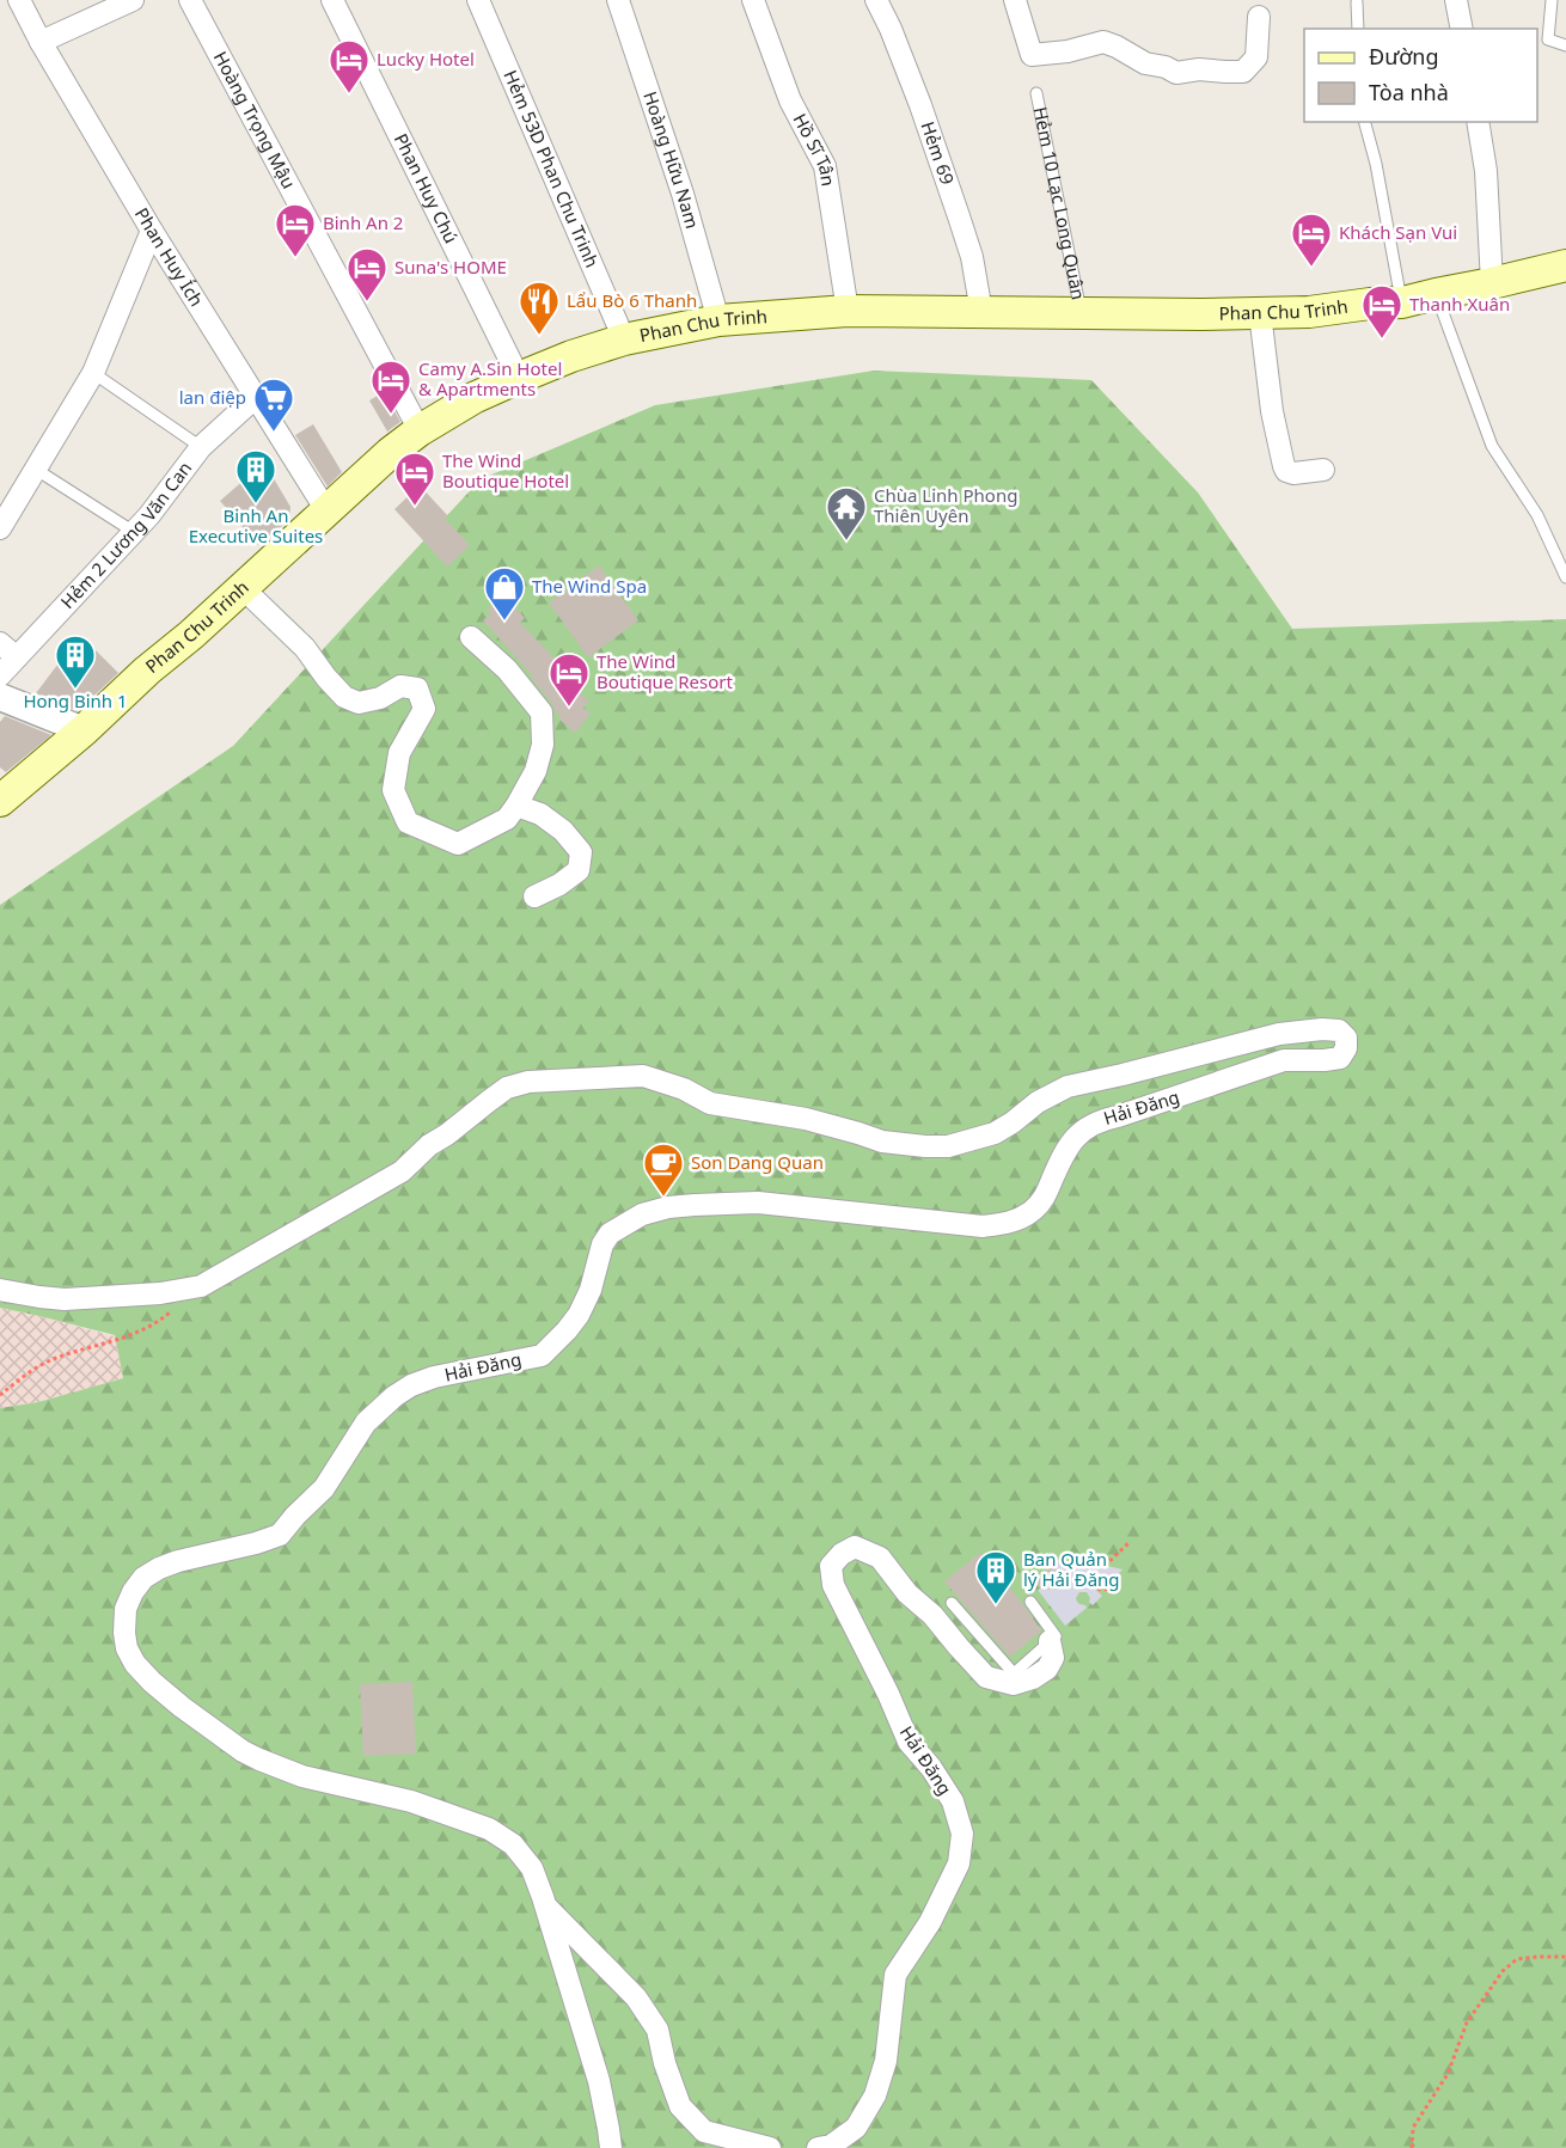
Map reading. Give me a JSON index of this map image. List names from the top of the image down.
{
  "streets": {
    "main road": ["Phan Chu Trinh"],
    "street": [
      "Hoàng Trọng Mậu",
      "Hồ Sĩ Tân",
      "Hẻm 69",
      "Hoàng Hữu Nam",
      "Hẻm 53D Phan Chu Trinh",
      "Phan Huy Chú",
      "Phan Huy Ích",
      "Hẻm 2 Lương Văn Can",
      "Hải Đăng"
    ],
    "lane": ["Hẻm 10 Lạc Long Quân"]
  },
  "crossings": [
    ["Hoàng Trọng Mậu", "Phan Chu Trinh"],
    ["Hồ Sĩ Tân", "Phan Chu Trinh"],
    ["Hẻm 69", "Phan Chu Trinh"],
    ["Hoàng Hữu Nam", "Phan Chu Trinh"],
    ["Hẻm 53D Phan Chu Trinh", "Phan Chu Trinh"],
    ["Phan Huy Chú", "Phan Chu Trinh"],
    ["Hẻm 10 Lạc Long Quân", "Phan Chu Trinh"],
    ["Phan Huy Ích", "Phan Chu Trinh"],
    ["Phan Huy Ích", "Hẻm 2 Lương Văn Can"]
  ],
  "places": {
    "hotel": [
      "Lucky Hotel",
      "Binh An 2",
      "Khách Sạn Vui",
      "Suna's HOME",
      "Thanh Xuân",
      "Camy A.Sin Hotel & Apartments",
      "The Wind Boutique Hotel",
      "The Wind Boutique Resort"
    ],
    "restaurant": ["Lẩu Bò 6 Thanh"],
    "supermarket": ["lan điệp"],
    "building": ["Binh An Executive Suites", "Hong Binh 1", "Ban Quản lý Hải Đăng"],
    "temple": ["Chùa Linh Phong Thiên Uyên"],
    "shop": ["The Wind Spa"],
    "cafe": ["Son Dang Quan"]
  },
  "legend": ["Đường", "Tòa nhà"]
}
